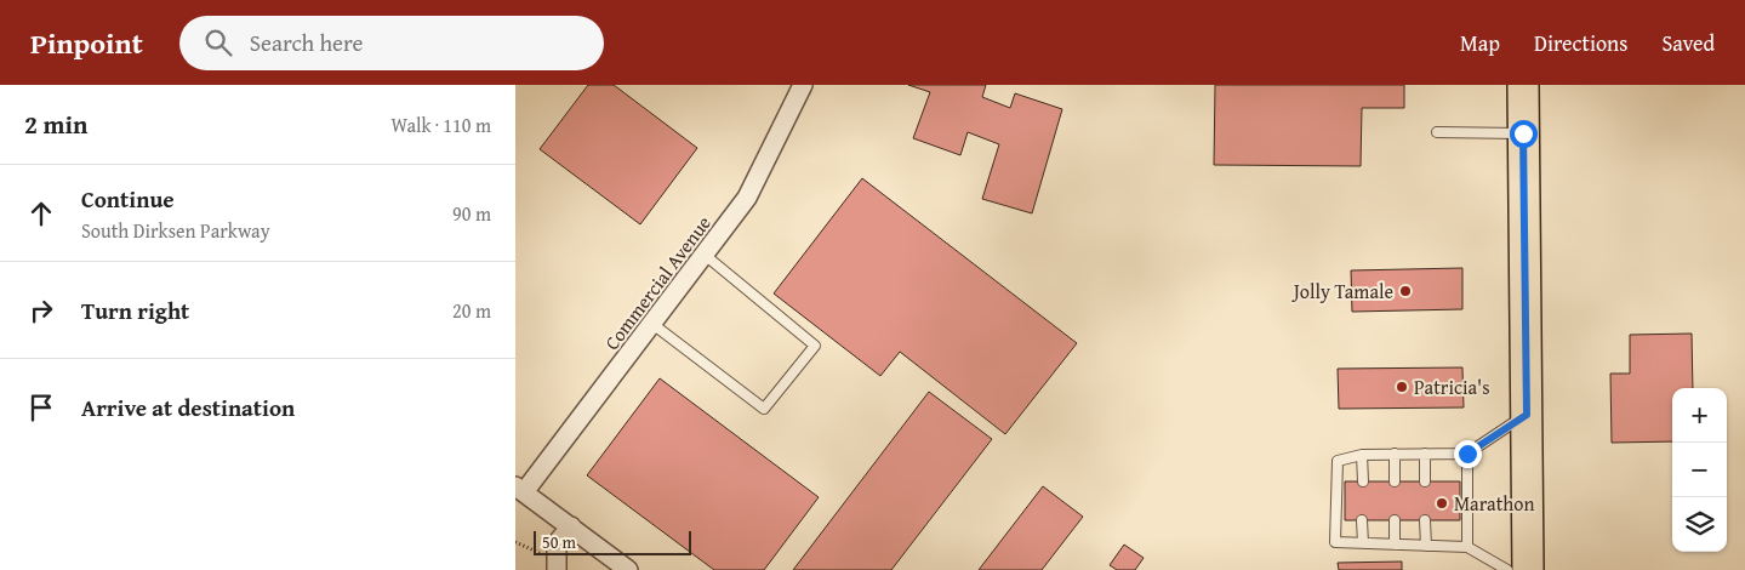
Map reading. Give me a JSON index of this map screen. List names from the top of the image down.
{
  "streets": {
    "street": ["Commercial Avenue"]
  },
  "places": ["Jolly Tamale", "Patricia's", "Marathon"],
  "scale_bar": "50 m",
  "page": {
    "header": "Pinpoint",
    "search": "Search here",
    "nav": ["Map", "Directions", "Saved"],
    "heading": ["2 min", "Walk · 110 m"],
    "list": [
      ["Continue", "South Dirksen Parkway", "90 m"],
      ["Turn right", "20 m"],
      "Arrive at destination"
    ],
    "map_buttons": ["+", "−"],
    "scale": "50 m"
  }
}
